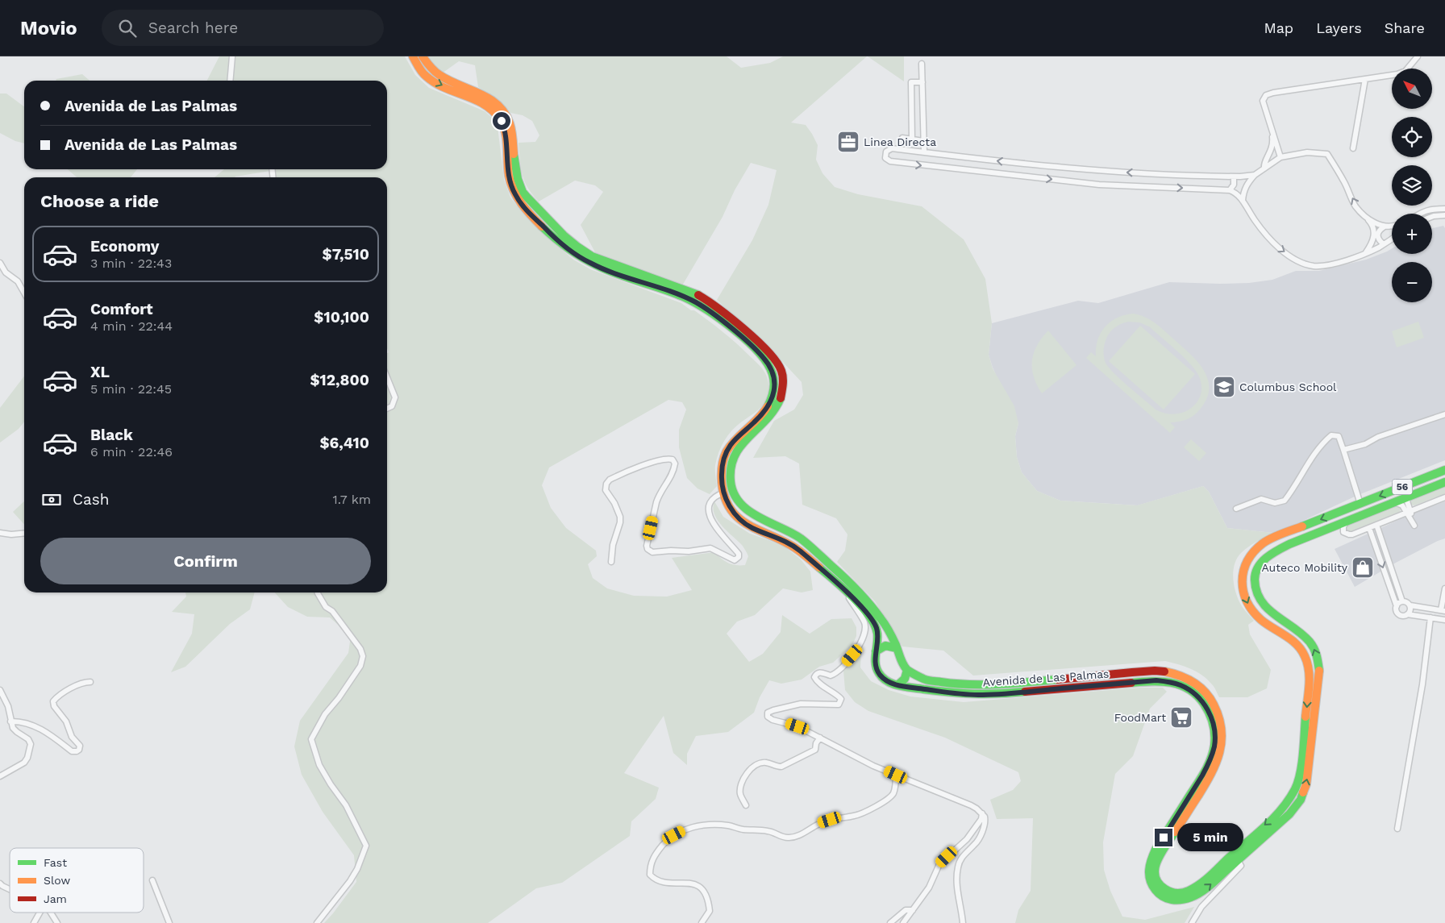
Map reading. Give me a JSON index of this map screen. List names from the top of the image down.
{
  "streets": {
    "main road": ["56", "Avenida de Las Palmas"]
  },
  "places": {
    "office": ["Linea Directa"],
    "school or university": ["Columbus School"],
    "shop": ["Auteco Mobility"],
    "supermarket": ["FoodMart"]
  },
  "legend": ["Fast", "Slow", "Jam"],
  "north": "top left",
  "page": {
    "header": "Movio",
    "search": "Search here",
    "nav": ["Map", "Layers", "Share"],
    "map_buttons": ["+", "−"],
    "banner": ["Avenida de Las Palmas", "Avenida de Las Palmas"],
    "heading": "Choose a ride",
    "list": [
      {
        "name": "Economy",
        "note": "3 min · 22:43",
        "value": "$7,510"
      },
      {
        "name": "Comfort",
        "note": "4 min · 22:44",
        "value": "$10,100"
      },
      {
        "name": "XL",
        "note": "5 min · 22:45",
        "value": "$12,800"
      },
      {
        "name": "Black",
        "note": "6 min · 22:46",
        "value": "$6,410"
      }
    ],
    "pay": ["Cash", "1.7 km"],
    "buttons": "Confirm",
    "bubble": "5 min"
  }
}
